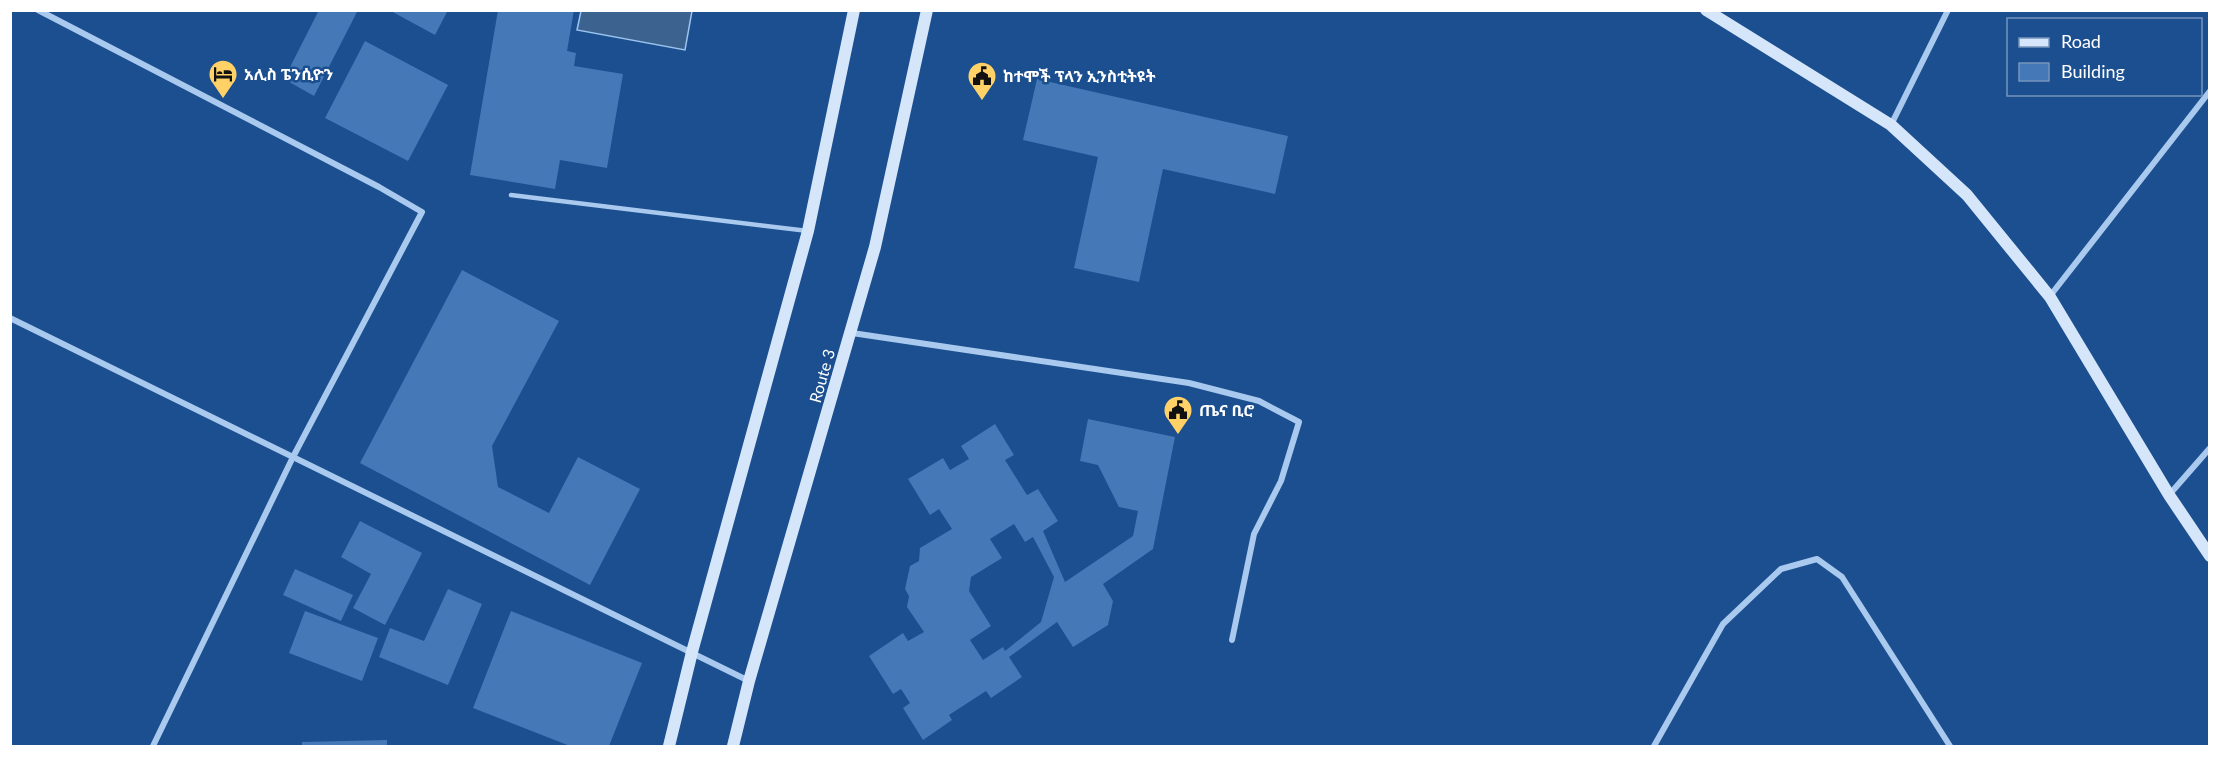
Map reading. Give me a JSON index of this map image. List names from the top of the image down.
{
  "streets": {
    "main road": ["Route 3"]
  },
  "places": {
    "hotel": ["አሊስ ፔንሲዮን"],
    "public building": ["ከተሞች ፕላን ኢንስቲትዩት", "ጤና ቢሮ"]
  },
  "legend": ["Road", "Building"]
}
